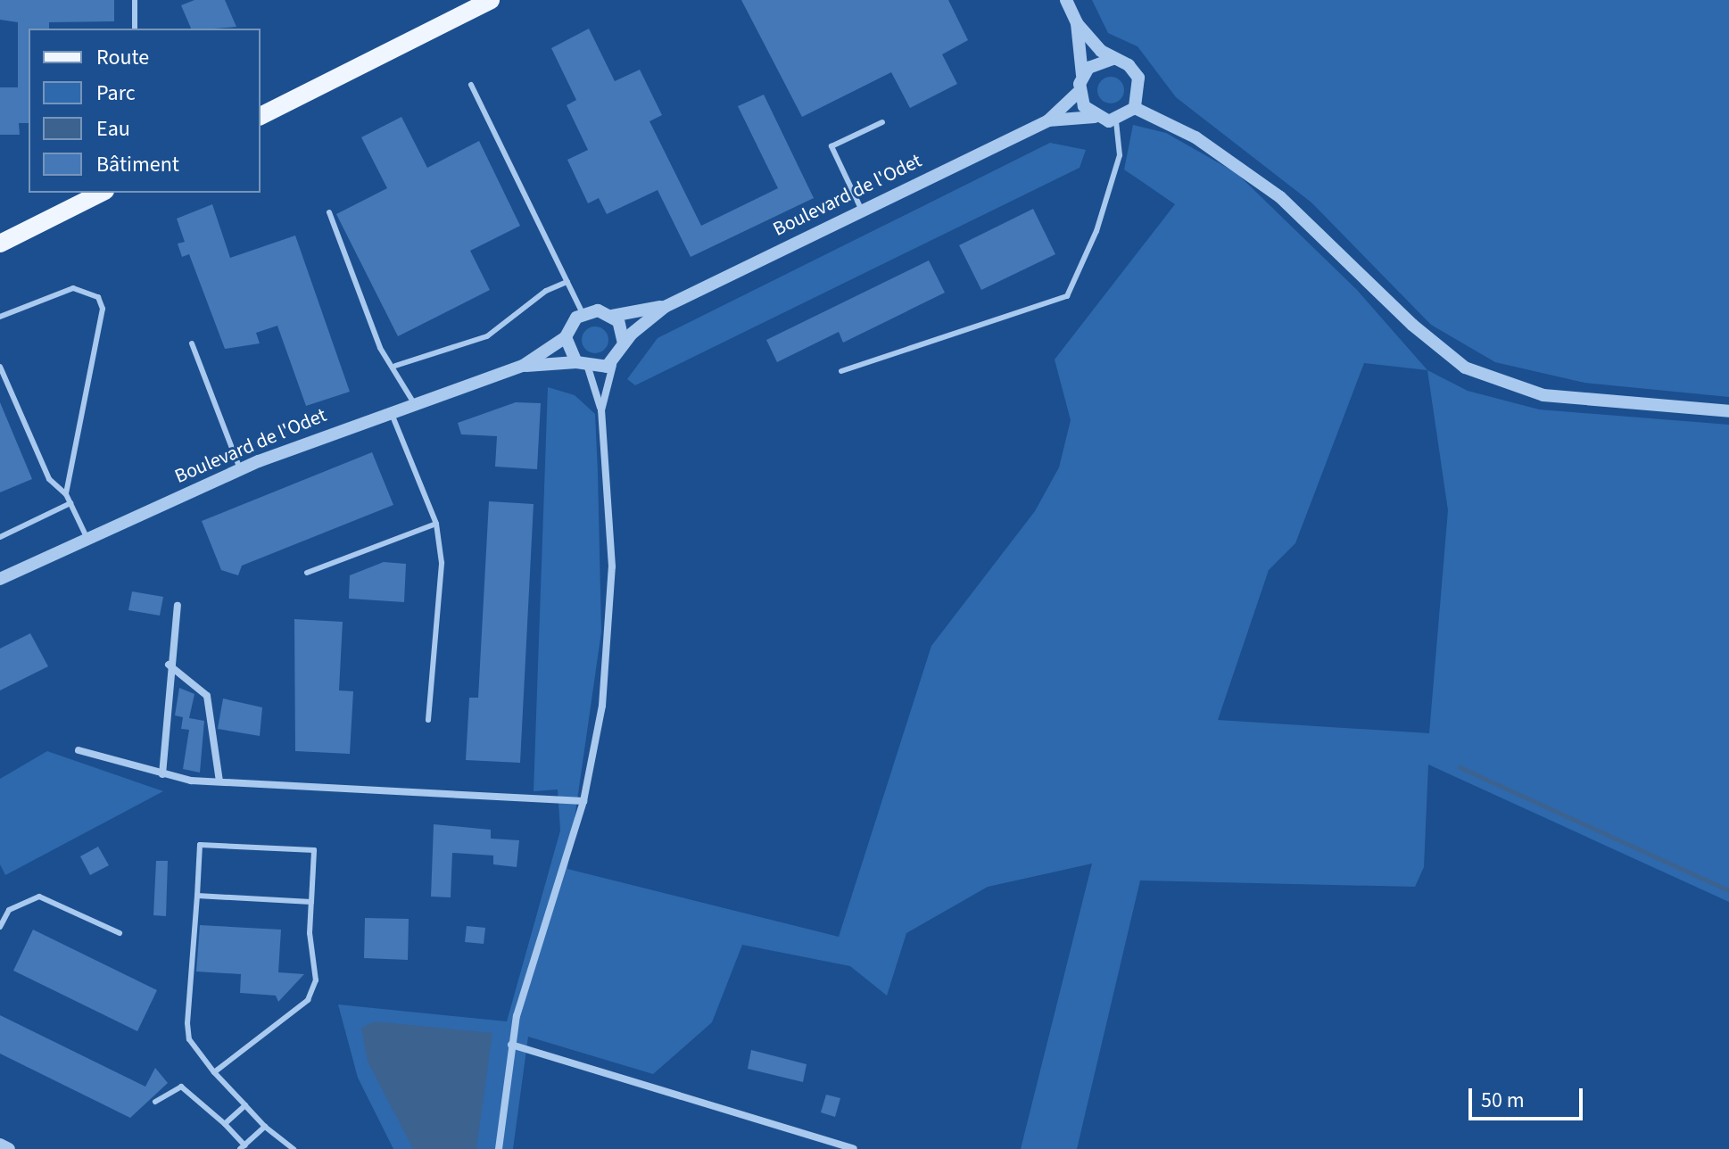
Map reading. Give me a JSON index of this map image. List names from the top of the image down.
{
  "streets": {
    "street": ["Boulevard de l'Odet"]
  },
  "legend": [
    "Route",
    "Parc",
    "Eau",
    "Bâtiment"
  ],
  "scale_bar": "50 m"
}
